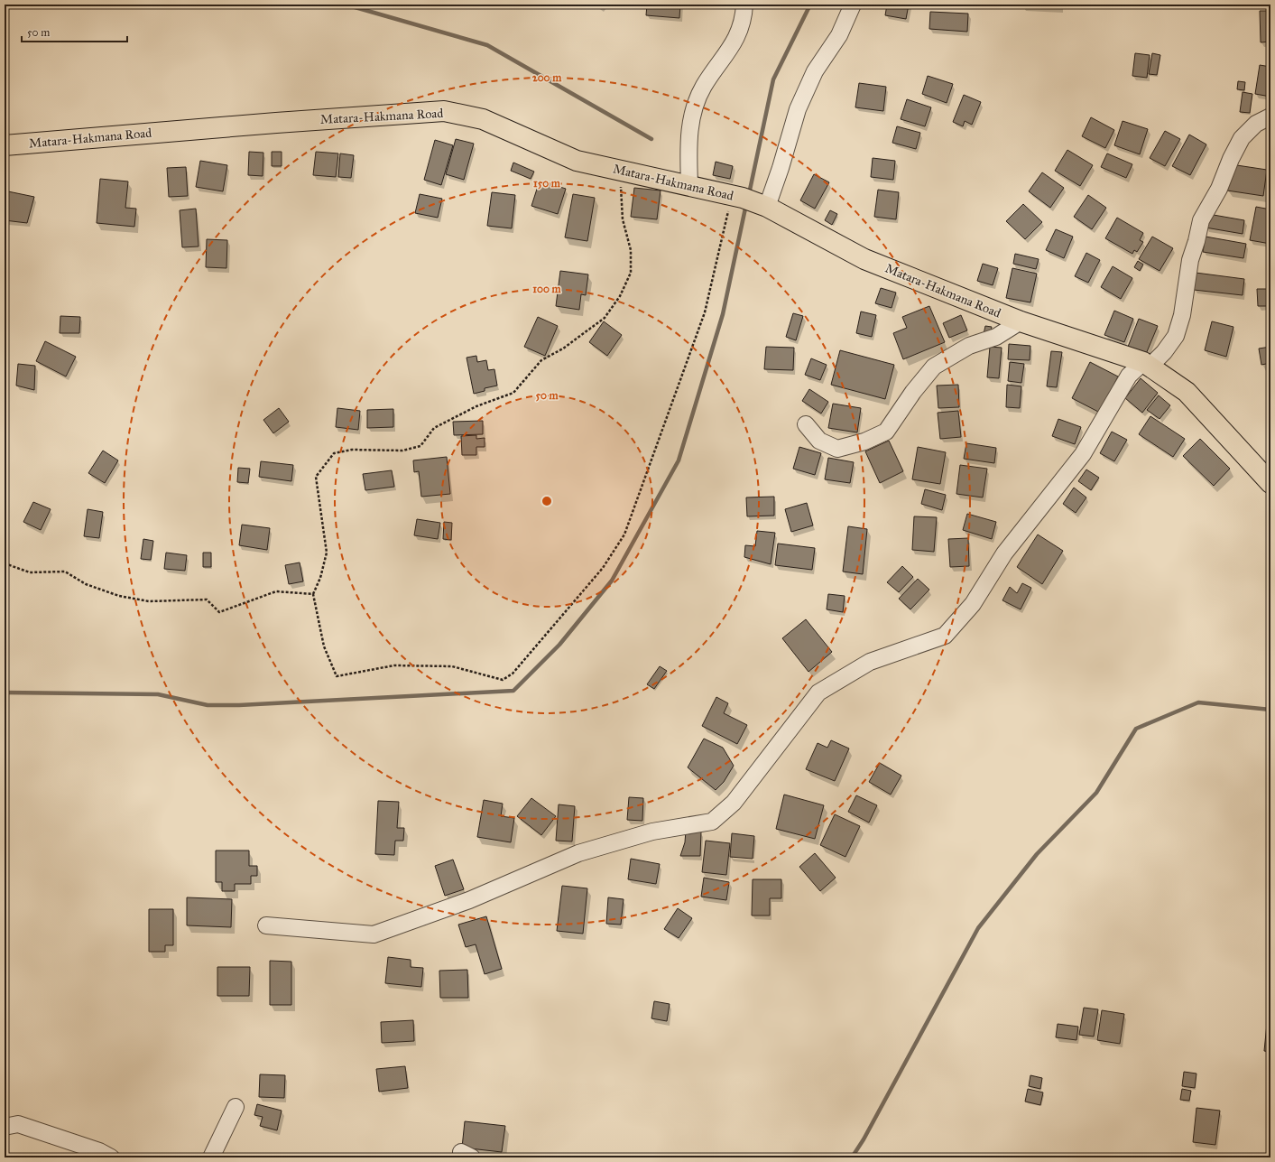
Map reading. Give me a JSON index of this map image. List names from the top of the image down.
{
  "streets": {
    "main road": ["Matara-Hakmana Road"]
  },
  "scale_bar": "50 m",
  "rings": [
    "200 m",
    "150 m",
    "100 m",
    "50 m"
  ]
}
